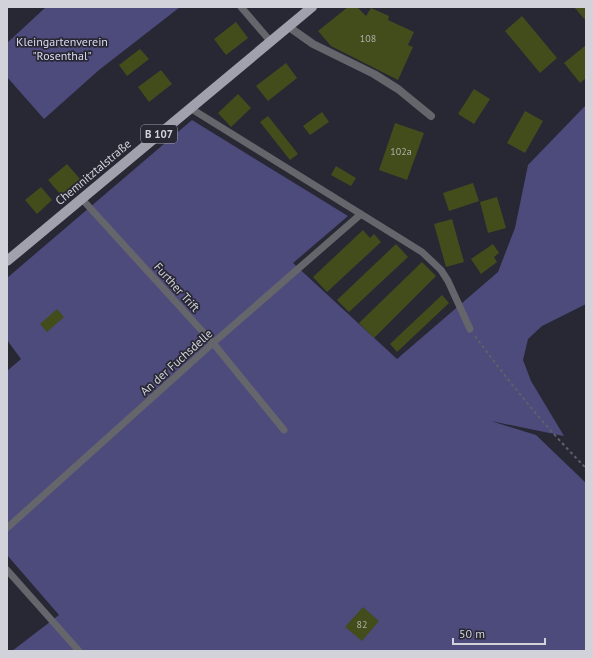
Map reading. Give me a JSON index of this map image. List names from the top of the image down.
{
  "streets": {
    "main road": ["B 107", "Chemnitztalstraße"],
    "lane": ["Further Trift", "An der Fuchsdelle"]
  },
  "crossings": [
    ["Chemnitztalstraße", "Further Trift"],
    ["Further Trift", "An der Fuchsdelle"]
  ],
  "parks": ["Kleingartenverein \"Rosenthal\""],
  "house_numbers": ["108", "102a", "82"],
  "scale_bar": "50 m"
}
